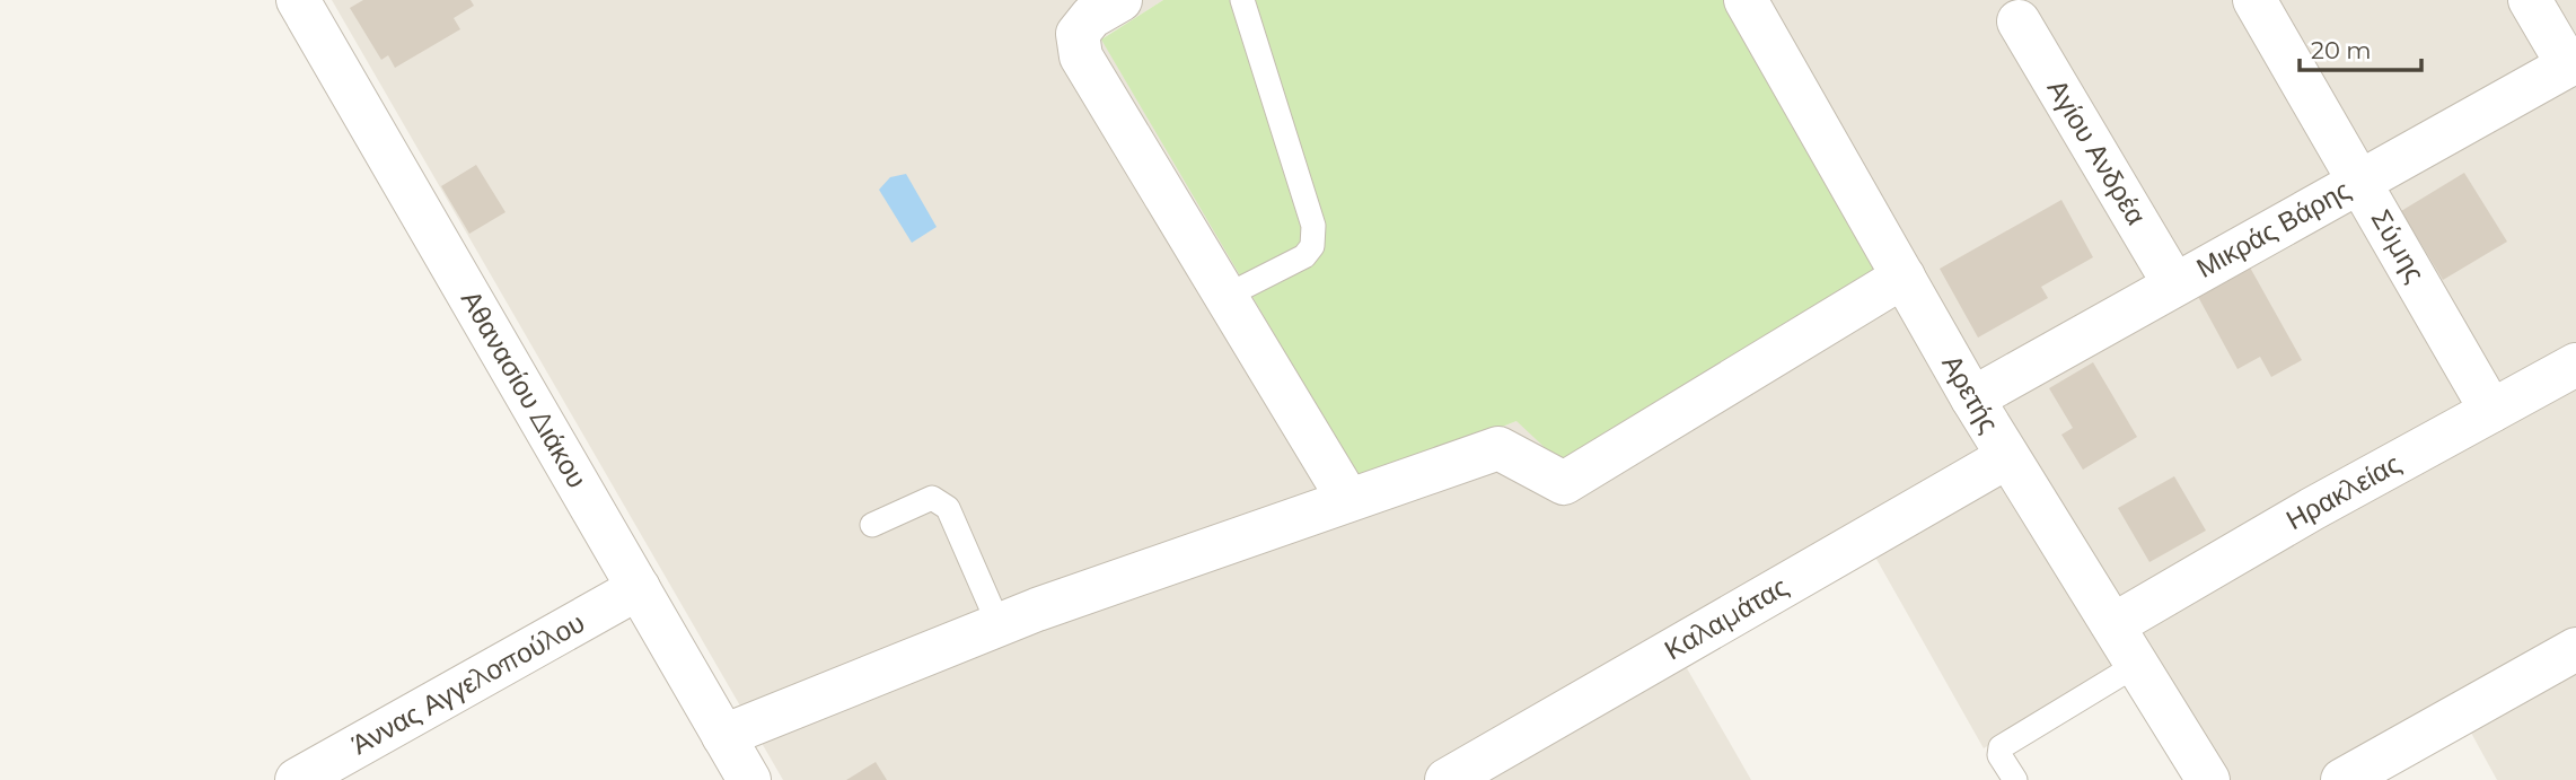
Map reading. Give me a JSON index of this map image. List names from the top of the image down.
{
  "streets": {
    "street": [
      "Αγίου Ανδρέα",
      "Μικράς Βάρης",
      "Σύμης",
      "Αθανασίου Διάκου",
      "Αρετής",
      "Ηρακλείας",
      "Καλαμάτας",
      "Άννας Αγγελοπούλου"
    ]
  },
  "crossings": [
    ["Αγίου Ανδρέα", "Μικράς Βάρης"],
    ["Μικράς Βάρης", "Σύμης"],
    ["Μικράς Βάρης", "Αρετής"],
    ["Σύμης", "Ηρακλείας"],
    ["Αθανασίου Διάκου", "Άννας Αγγελοπούλου"],
    ["Αρετής", "Ηρακλείας"],
    ["Αρετής", "Καλαμάτας"]
  ],
  "scale_bar": "20 m"
}
